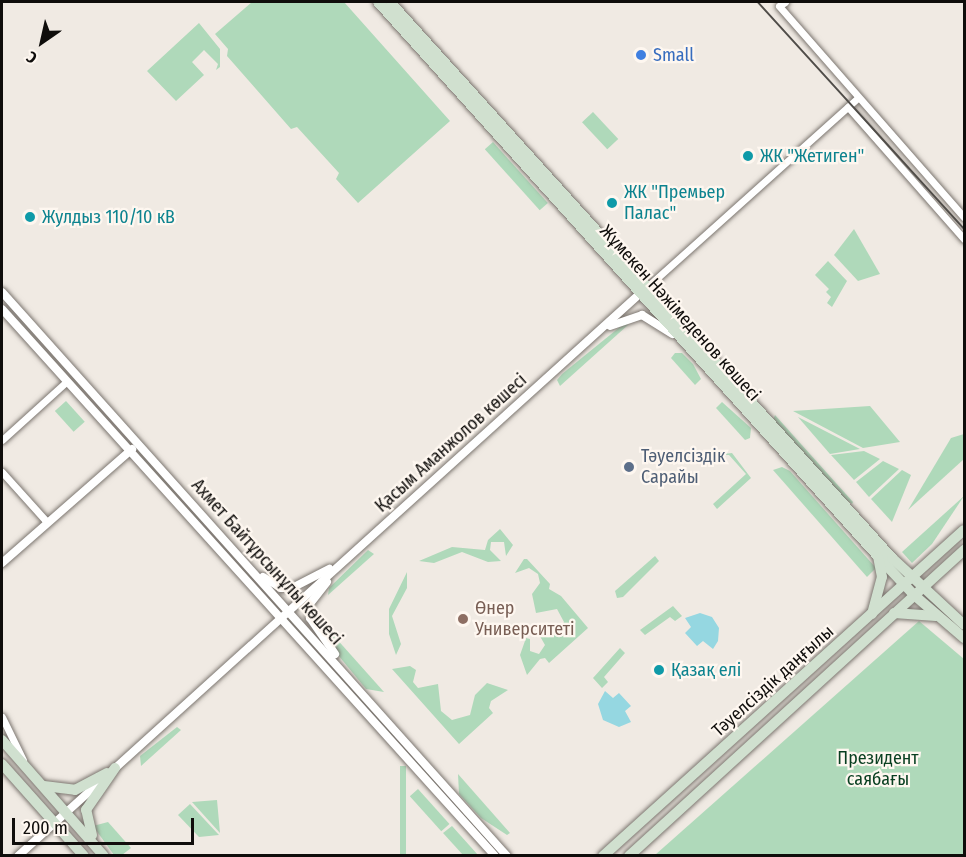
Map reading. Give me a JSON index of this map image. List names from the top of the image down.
{
  "streets": {
    "main road": ["Жұмекен Нәжімеденов көшесі", "Тәуелсіздік даңғылы"],
    "street": ["Қасым Аманжолов көшесі", "Ахмет Байтұрсынұлы көшесі"]
  },
  "crossings": [
    ["Жұмекен Нәжімеденов көшесі", "Қасым Аманжолов көшесі"],
    ["Жұмекен Нәжімеденов көшесі", "Тәуелсіздік даңғылы"],
    ["Қасым Аманжолов көшесі", "Ахмет Байтұрсынұлы көшесі"]
  ],
  "parks": ["Президент саябағы"],
  "places": [
    "Small",
    "ЖК \"Жетиген\"",
    "ЖК \"Премьер Палас\"",
    "Жулдыз 110/10 кВ",
    "Тәуелсіздік Сарайы",
    "Өнер Университеті",
    "Қазақ елі"
  ],
  "scale_bar": "200 m",
  "north": "bottom left"
}
